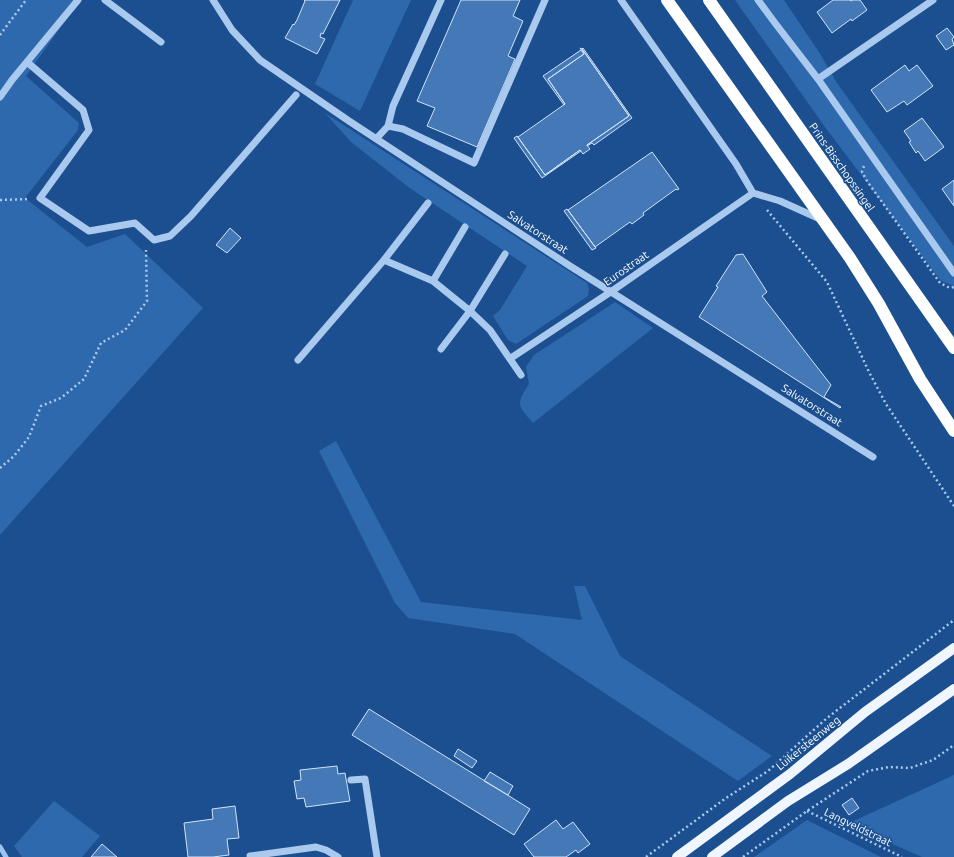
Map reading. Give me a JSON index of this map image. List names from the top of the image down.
{
  "streets": {
    "highway": ["Prins-Bisschopssingel"],
    "main road": ["Luikersteenweg"],
    "street": ["Salvatorstraat", "Eurostraat"],
    "path": ["Langveldstraat"]
  },
  "crossings": [
    ["Salvatorstraat", "Eurostraat"]
  ]
}
